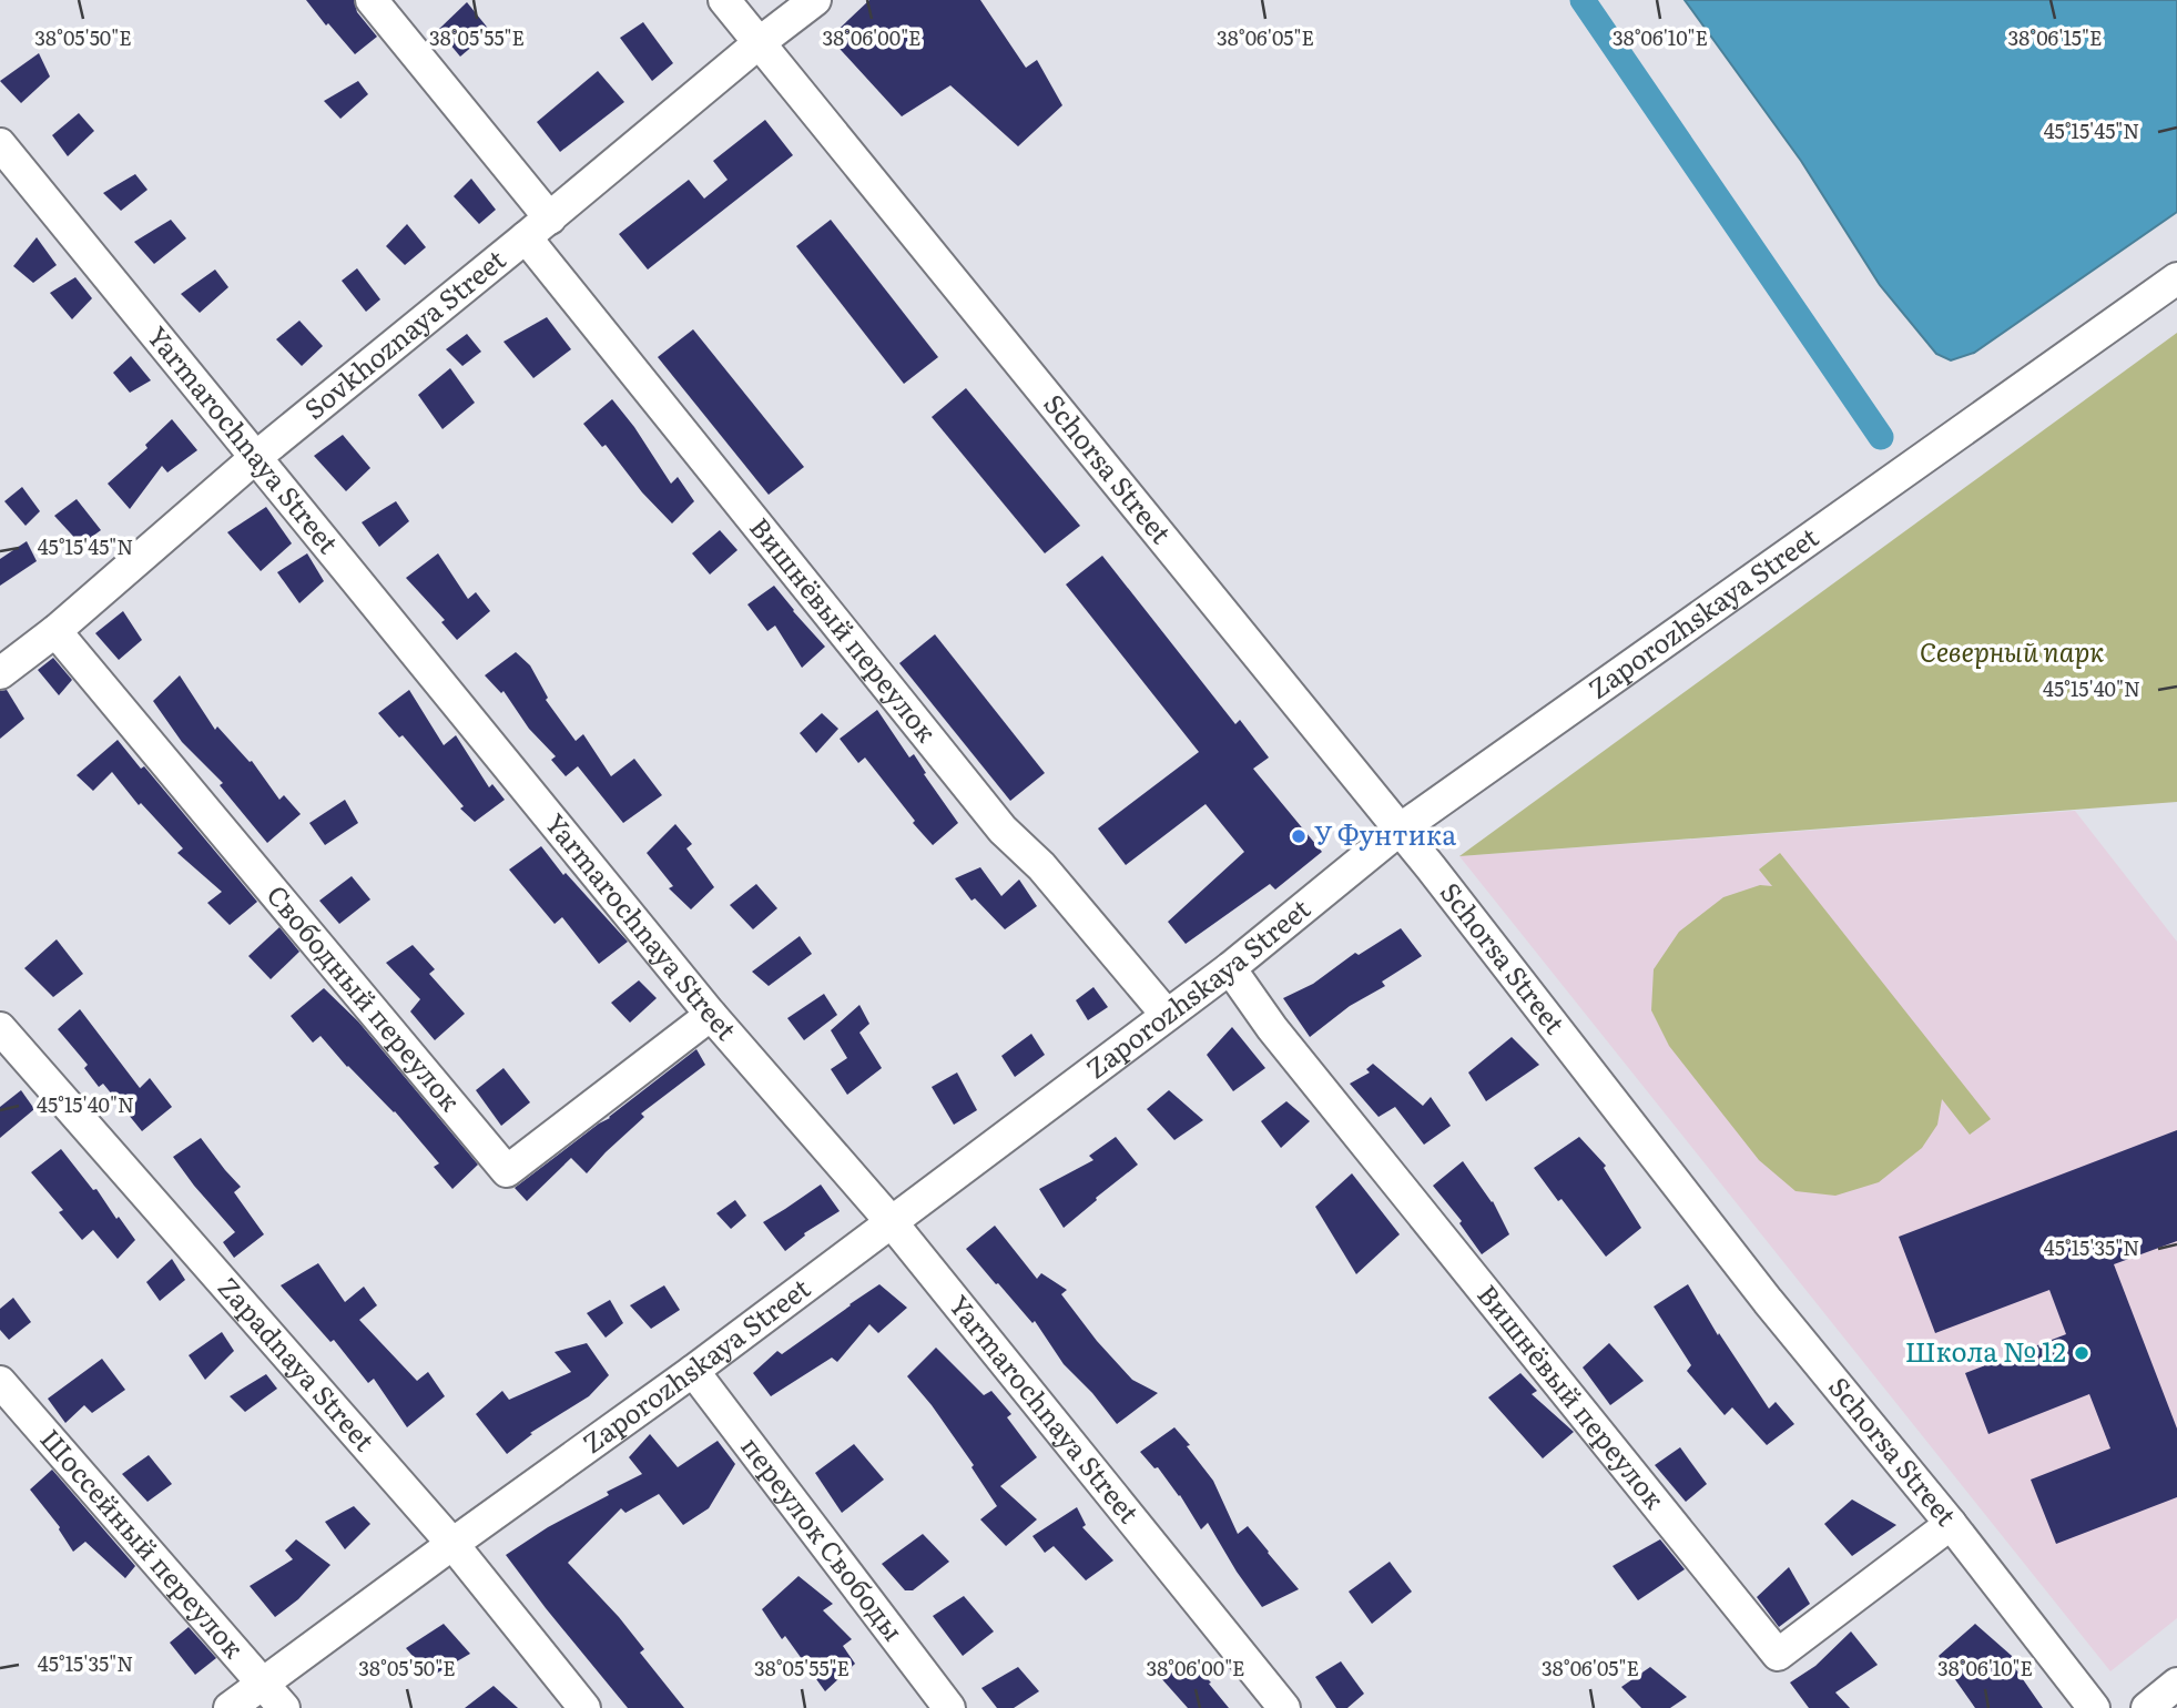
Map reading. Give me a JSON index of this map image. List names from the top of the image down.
{
  "streets": {
    "street": [
      "Sovkhoznaya Street",
      "Yarmarochnaya Street",
      "Schorsa Street",
      "Zaporozhskaya Street",
      "Вишнёвый переулок",
      "Свободный переулок",
      "Zapadnaya Street",
      "переулок Свободы",
      "Шоссейный переулок"
    ]
  },
  "crossings": [
    ["Sovkhoznaya Street", "Yarmarochnaya Street"],
    ["Sovkhoznaya Street", "Schorsa Street"],
    ["Sovkhoznaya Street", "Вишнёвый переулок"],
    ["Sovkhoznaya Street", "Свободный переулок"],
    ["Yarmarochnaya Street", "Zaporozhskaya Street"],
    ["Yarmarochnaya Street", "Свободный переулок"],
    ["Schorsa Street", "Zaporozhskaya Street"],
    ["Schorsa Street", "Вишнёвый переулок"],
    ["Zaporozhskaya Street", "Вишнёвый переулок"],
    ["Zaporozhskaya Street", "Zapadnaya Street"],
    ["Zaporozhskaya Street", "переулок Свободы"],
    ["Zaporozhskaya Street", "Шоссейный переулок"]
  ],
  "parks": ["Северный парк"],
  "places": ["У Фунтика", "Школа № 12"],
  "coordinates": [
    "38°06'15\"E",
    "38°05'50\"E",
    "38°05'55\"E",
    "38°06'00\"E",
    "38°06'05\"E",
    "38°06'10\"E",
    "45°15'45\"N",
    "45°15'40\"N",
    "45°15'35\"N"
  ]
}
